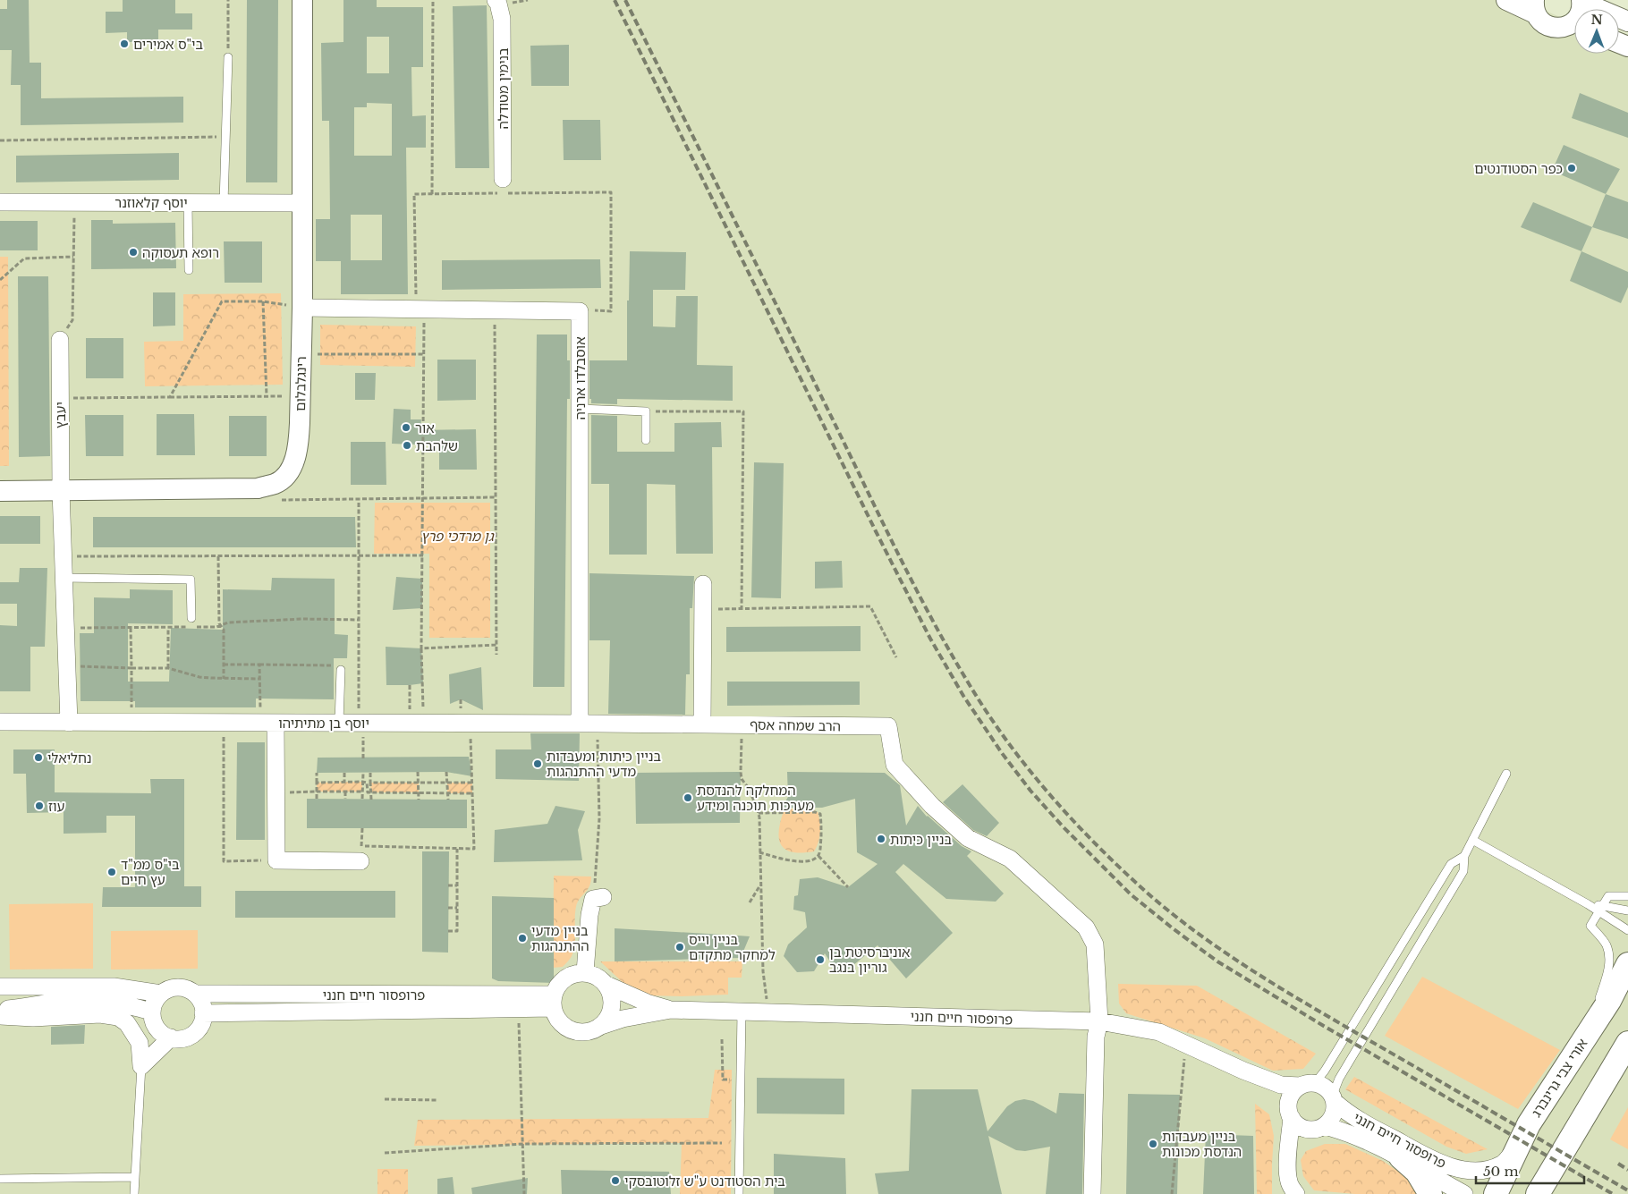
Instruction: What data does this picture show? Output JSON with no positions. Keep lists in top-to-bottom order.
{
  "streets": {
    "main road": ["אורי צבי גרינברג"],
    "street": [
      "בנימין מטודלה",
      "יוסף קלאוזנר",
      "אוסבלדו ארניה",
      "רינגלבלום",
      "יעבץ",
      "יוסף בן מתיתיהו",
      "הרב שמחה אסף",
      "פרופסור חיים חנני"
    ]
  },
  "crossings": [
    ["יוסף קלאוזנר", "רינגלבלום"],
    ["אוסבלדו ארניה", "רינגלבלום"],
    ["אוסבלדו ארניה", "יוסף בן מתיתיהו"],
    ["אוסבלדו ארניה", "הרב שמחה אסף"],
    ["רינגלבלום", "יעבץ"],
    ["יוסף בן מתיתיהו", "הרב שמחה אסף"],
    ["הרב שמחה אסף", "פרופסור חיים חנני"],
    ["פרופסור חיים חנני", "אורי צבי גרינברג"]
  ],
  "parks": ["גן מרדכי פרץ"],
  "places": [
    "בי\"ס אמירים",
    "כפר הסטודנטים",
    "רופא תעסוקה",
    "אור",
    "שלהבת",
    "נחליאלי",
    "בניין כיתות ומעבדות מדעי ההתנהגות",
    "המחלקה להנדסת מערכות תוכנה ומידע",
    "עוז",
    "בניין כיתות",
    "בי\"ס ממ\"ד עץ חיים",
    "בניין מדעי ההתנהגות",
    "בניין וייס למחקר מתקדם",
    "אוניברסיטת בן גוריון בנגב",
    "בניין מעבדות הנדסת מכונות",
    "בית הסטודנט ע\"ש זלוטובסקי"
  ],
  "scale_bar": "50 m",
  "north": "top"
}
